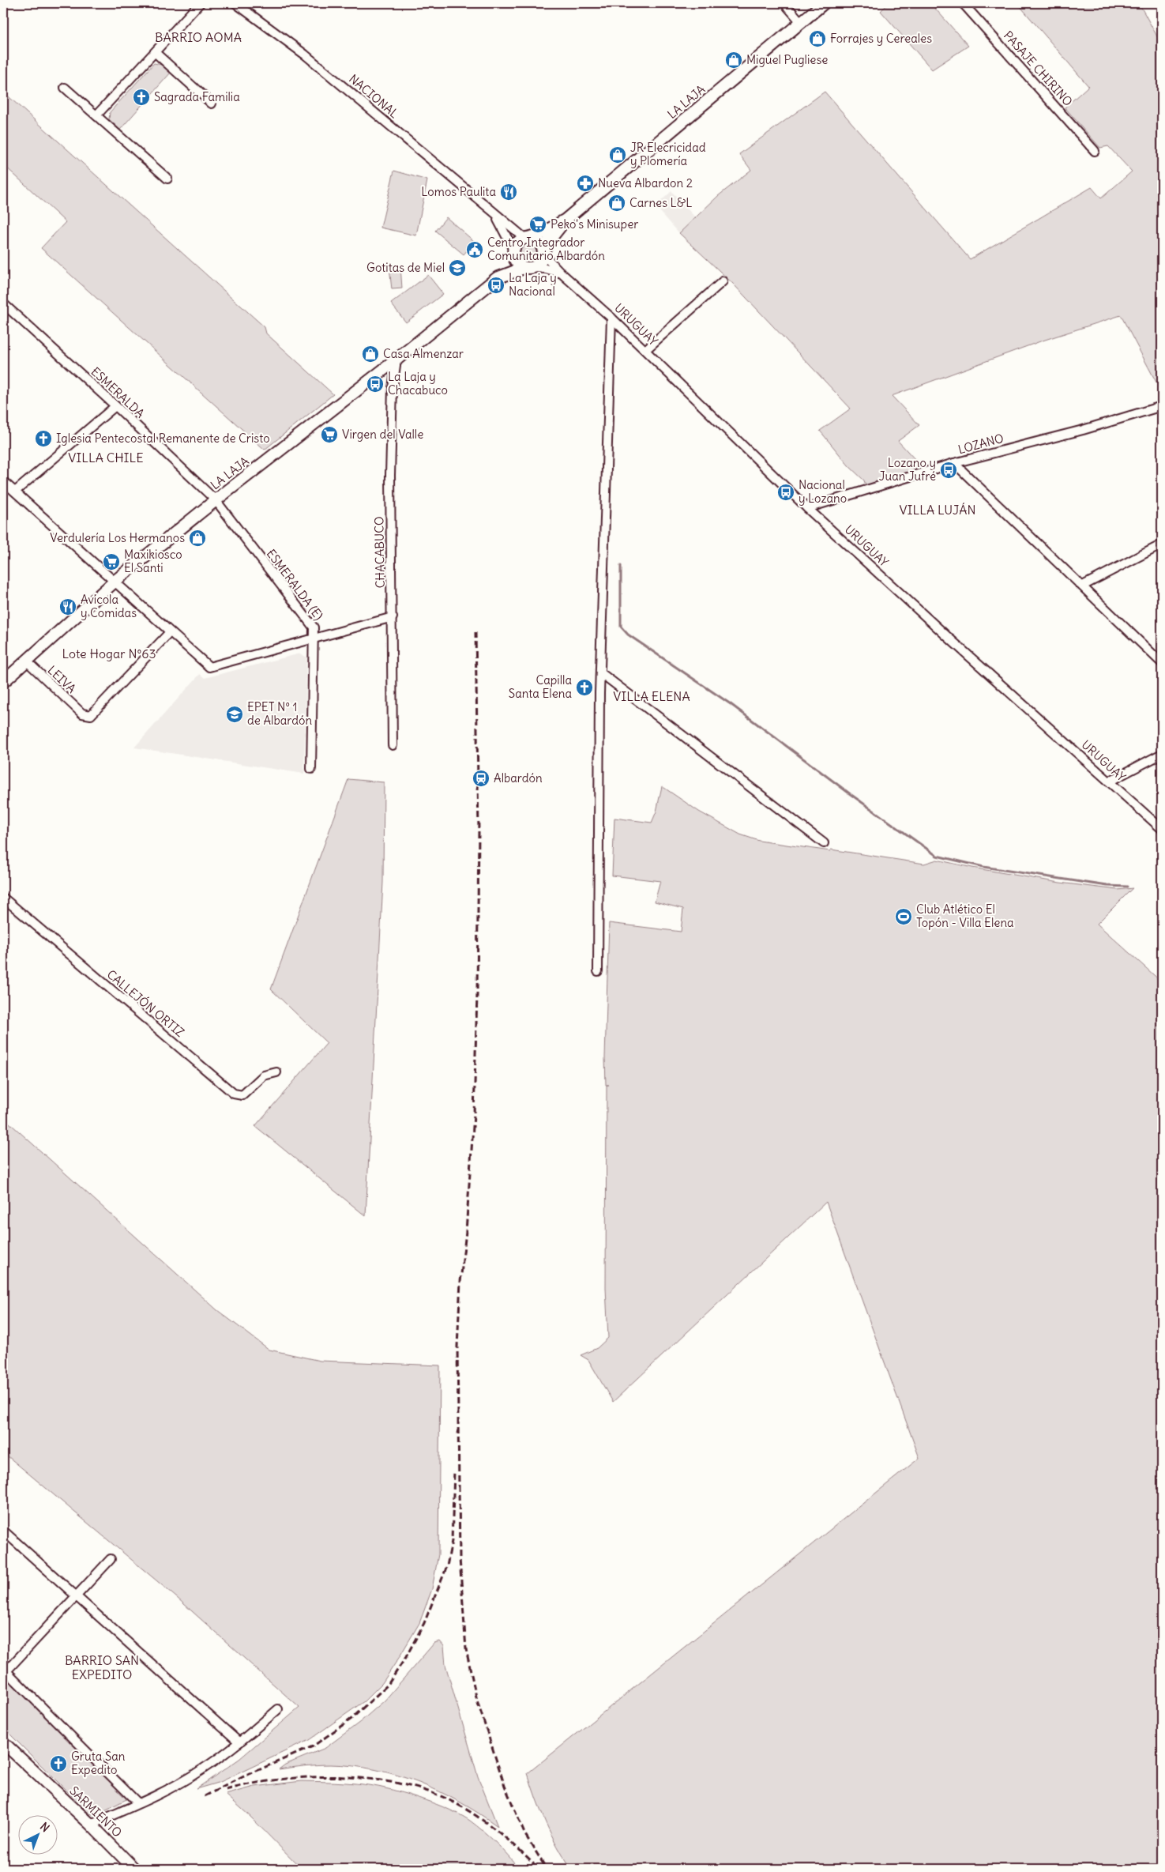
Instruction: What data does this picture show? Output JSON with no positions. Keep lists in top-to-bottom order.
{
  "streets": {
    "main road": ["LA LAJA", "SARMIENTO"],
    "street": [
      "PASAJE CHIRINO",
      "NACIONAL",
      "URUGUAY",
      "ESMERALDA",
      "LOZANO",
      "CHACABUCO",
      "ESMERALDA (E)",
      "LEIVA",
      "CALLEJÓN ORTIZ"
    ]
  },
  "crossings": [
    ["NACIONAL", "LA LAJA"],
    ["NACIONAL", "URUGUAY"],
    ["LA LAJA", "URUGUAY"],
    ["LA LAJA", "ESMERALDA"],
    ["LA LAJA", "CHACABUCO"],
    ["LA LAJA", "ESMERALDA (E)"],
    ["LA LAJA", "LEIVA"],
    ["URUGUAY", "LOZANO"],
    ["ESMERALDA", "ESMERALDA (E)"]
  ],
  "districts": [
    "BARRIO AOMA",
    "VILLA CHILE",
    "VILLA LUJÁN",
    "Lote Hogar Nº63",
    "VILLA ELENA",
    "BARRIO SAN EXPEDITO"
  ],
  "places": {
    "shop": [
      "Forrajes y Cereales",
      "Miguel Pugliese",
      "JR Elecricidad y Plomería",
      "Carnes L&L",
      "Casa Almenzar",
      "Verdulería Los Hermanos"
    ],
    "church": [
      "Sagrada Familia",
      "Iglesia Pentecostal Remanente de Cristo",
      "Capilla Santa Elena",
      "Gruta San Expedito"
    ],
    "pharmacy": ["Nueva Albardon 2"],
    "restaurant": ["Lomos Paulita", "Avícola y Comidas"],
    "supermarket": ["Peko's Minisuper", "Virgen del Valle", "Maxikiosco El Santi"],
    "public building": ["Centro Integrador Comunitario Albardón"],
    "school or university": ["Gotitas de Miel", "EPET Nº 1 de Albardón"],
    "bus stop": [
      "La Laja y Nacional",
      "La Laja y Chacabuco",
      "Lozano y Juan Jufré",
      "Nacional y Lozano"
    ],
    "station": ["Albardón"],
    "sports": ["Club Atlético El Topón - Villa Elena"]
  },
  "north": "top right"
}
